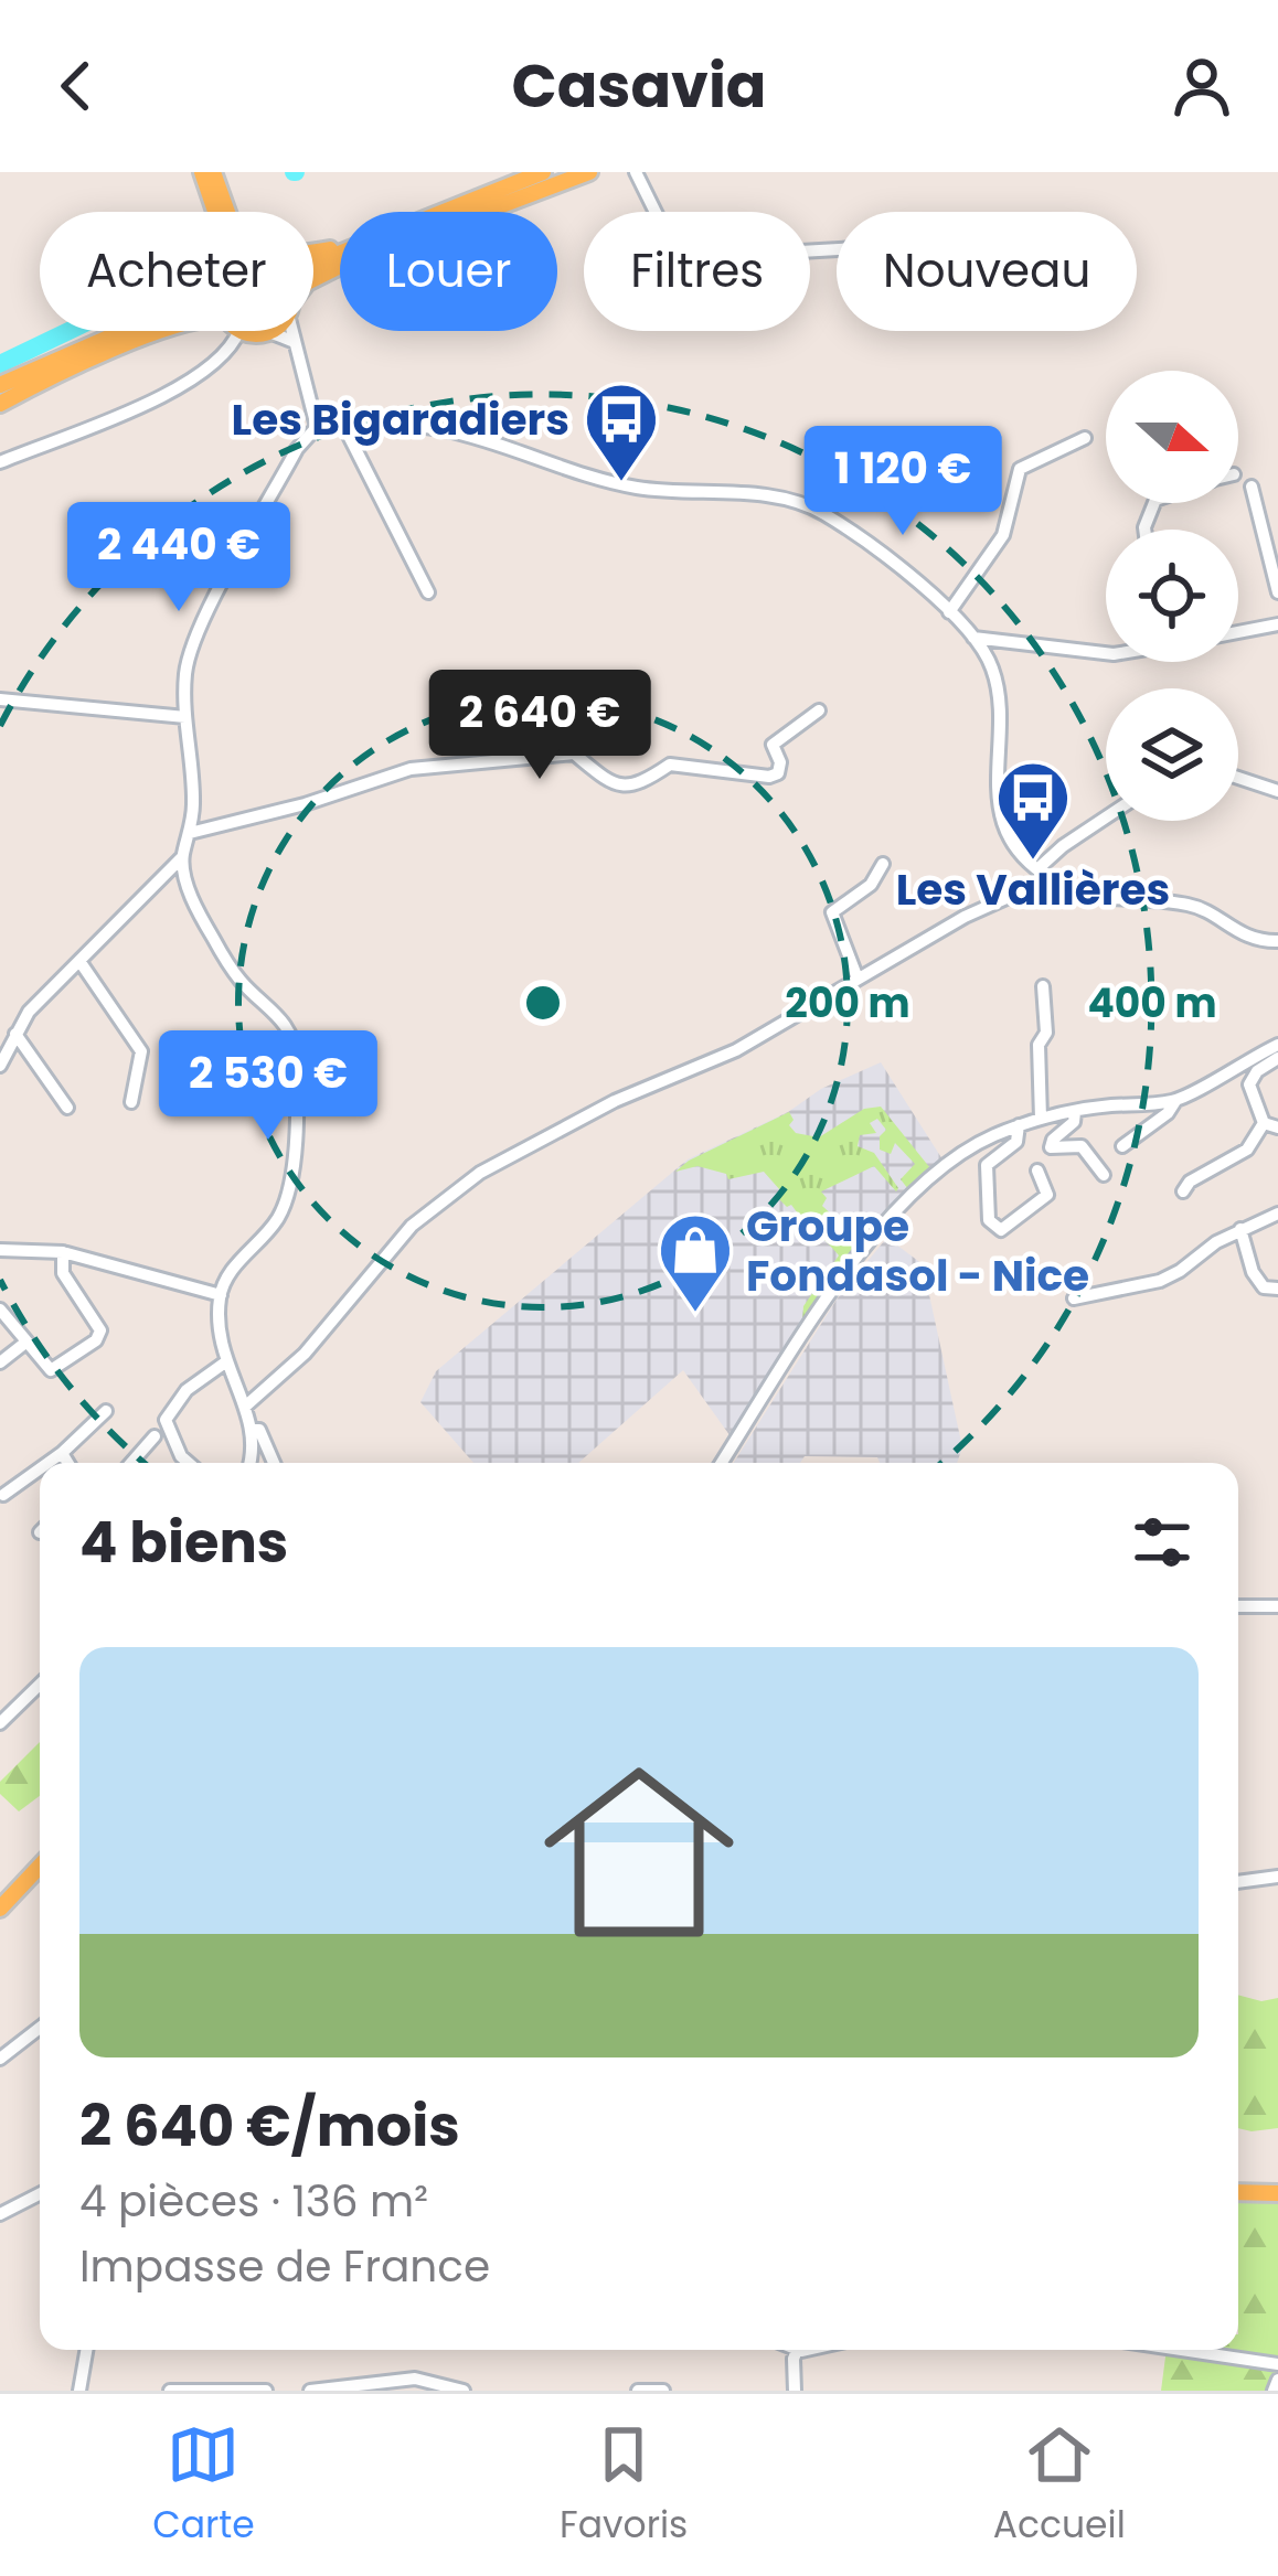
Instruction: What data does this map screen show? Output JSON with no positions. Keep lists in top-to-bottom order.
{
  "places": {
    "bus stop": ["Les Bigaradiers", "Les Vallières"],
    "shop": ["Groupe Fondasol - Nice"]
  },
  "north": "right",
  "page": {
    "header": "Casavia",
    "chip": [
      "Acheter",
      "Louer",
      "Filtres",
      "Nouveau"
    ],
    "price": [
      "1 120 €",
      "2 440 €",
      "2 640 €",
      "2 530 €"
    ],
    "heading": "4 biens",
    "list": [
      {
        "name": "2 640 €/mois",
        "note": "4 pièces · 136 m² · Impasse de France"
      }
    ],
    "tabs": ["Carte", "Favoris", "Accueil"]
  },
  "rings": ["200 m", "400 m"]
}
